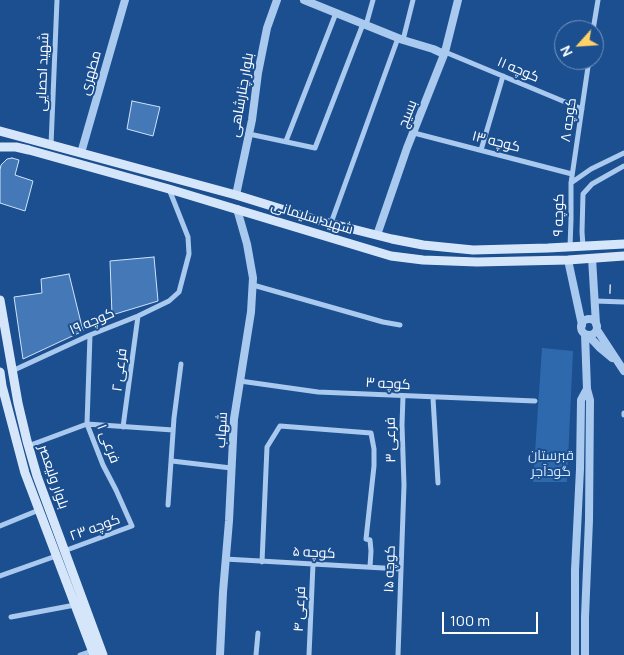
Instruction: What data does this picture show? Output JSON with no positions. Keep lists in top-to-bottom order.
{
  "streets": {
    "main road": ["شهید سلیمانی", "بلوار ولیعصر"],
    "street": [
      "کوچه ۱۱",
      "شهید احصایی",
      "مطهری",
      "بلوار چنارشاهی",
      "بسیج",
      "کوچه ۸",
      "کوچه ۱۳",
      "کوچه ۹",
      "۱",
      "کوچه ۱۹",
      "فرعی ۲",
      "کوچه ۳",
      "شهاب",
      "فرعی ۳",
      "فرعی ۱",
      "کوچه ۲۳",
      "کوچه ۵",
      "کوچه ۱۵",
      "فرعی ۴"
    ]
  },
  "crossings": [
    ["کوچه ۱۱", "بسیج"],
    ["کوچه ۱۱", "کوچه ۸"],
    ["شهید احصایی", "شهید سلیمانی"],
    ["مطهری", "شهید سلیمانی"],
    ["بلوار چنارشاهی", "شهید سلیمانی"],
    ["بسیج", "کوچه ۱۳"],
    ["بسیج", "شهید سلیمانی"],
    ["کوچه ۸", "کوچه ۱۳"],
    ["کوچه ۸", "کوچه ۹"],
    ["کوچه ۹", "شهید سلیمانی"],
    ["شهید سلیمانی", "کوچه ۱۹"],
    ["شهید سلیمانی", "شهاب"],
    ["کوچه ۱۹", "فرعی ۲"],
    ["کوچه ۱۹", "فرعی ۱"],
    ["کوچه ۱۹", "بلوار ولیعصر"],
    ["کوچه ۳", "شهاب"],
    ["کوچه ۳", "فرعی ۳"],
    ["شهاب", "کوچه ۵"],
    ["فرعی ۳", "کوچه ۱۵"],
    ["فرعی ۱", "کوچه ۲۳"],
    ["بلوار ولیعصر", "کوچه ۲۳"],
    ["کوچه ۵", "کوچه ۱۵"],
    ["کوچه ۵", "فرعی ۴"]
  ],
  "parks": ["قبرستان گودآجر"],
  "scale_bar": "100 m",
  "north": "bottom left"
}
